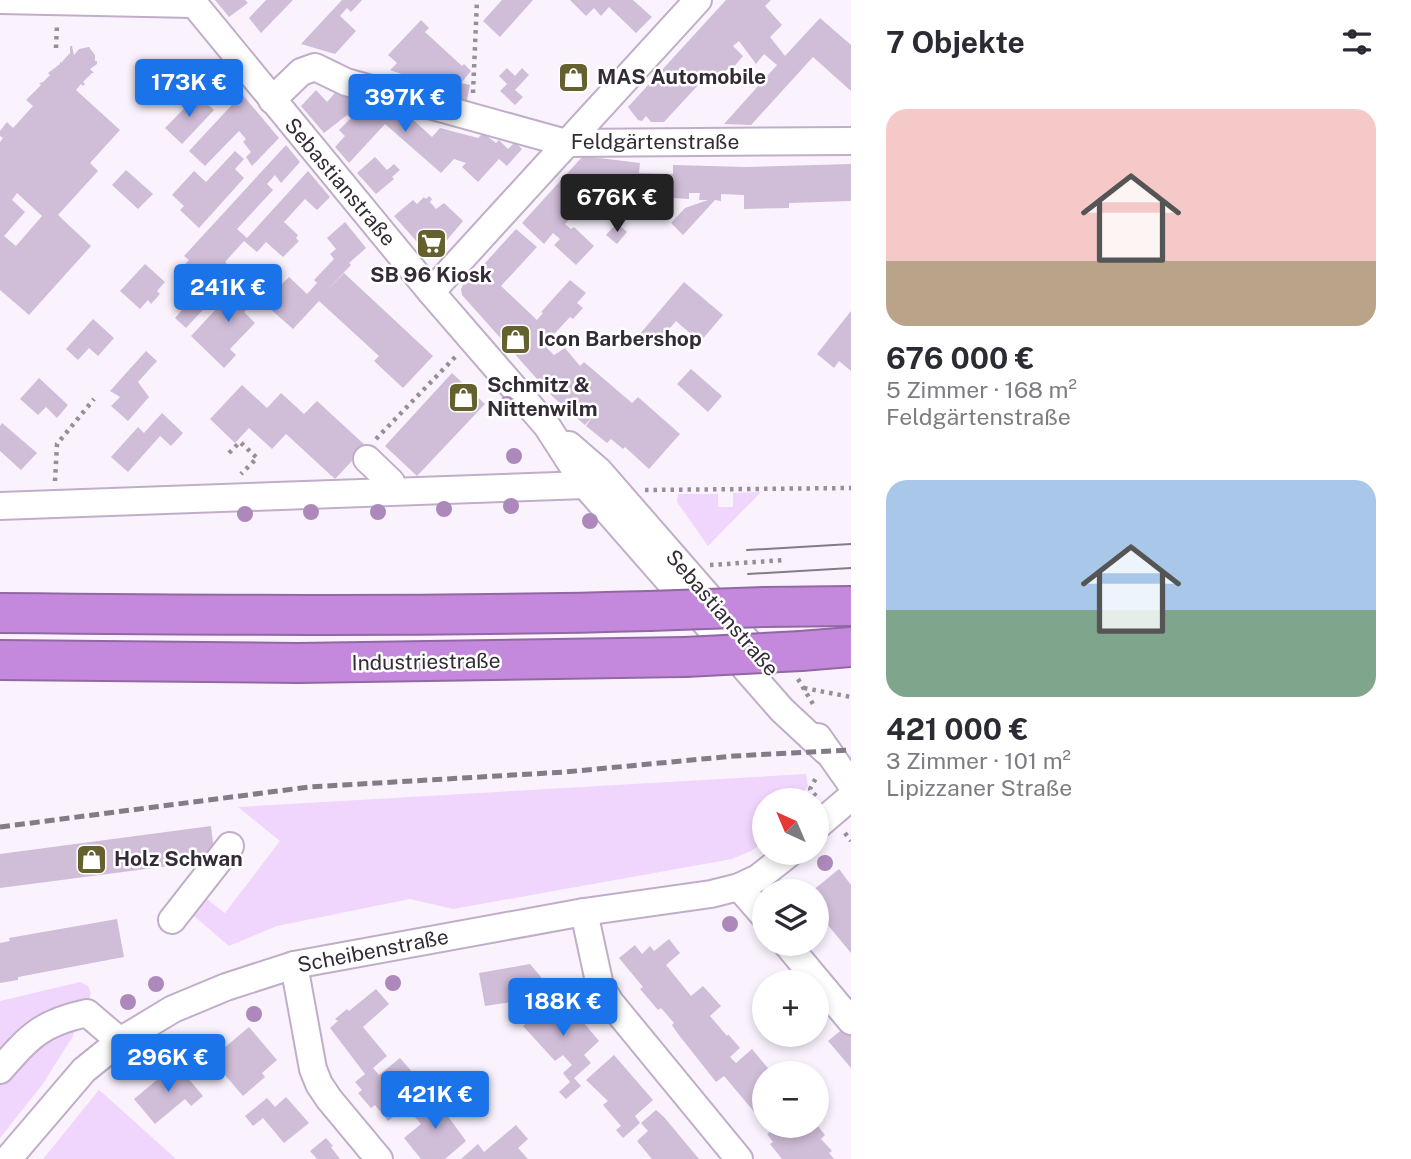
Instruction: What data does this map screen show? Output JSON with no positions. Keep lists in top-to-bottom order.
{
  "streets": {
    "highway": ["Industriestraße"],
    "street": ["Feldgärtenstraße", "Sebastianstraße", "Scheibenstraße"]
  },
  "crossings": [
    ["Feldgärtenstraße", "Sebastianstraße"]
  ],
  "places": {
    "shop": [
      "MAS Automobile",
      "Icon Barbershop",
      "Schmitz & Nittenwilm",
      "Holz Schwan"
    ],
    "supermarket": ["SB 96 Kiosk"]
  },
  "north": "top left",
  "page": {
    "heading": "7 Objekte",
    "price": [
      "173K €",
      "397K €",
      "676K €",
      "241K €",
      "188K €",
      "296K €",
      "421K €"
    ],
    "list": [
      {
        "name": "676 000 €",
        "note": "5 Zimmer · 168 m² · Feldgärtenstraße"
      },
      {
        "name": "421 000 €",
        "note": "3 Zimmer · 101 m² · Lipizzaner Straße"
      }
    ],
    "map_buttons": ["+", "−"]
  }
}
